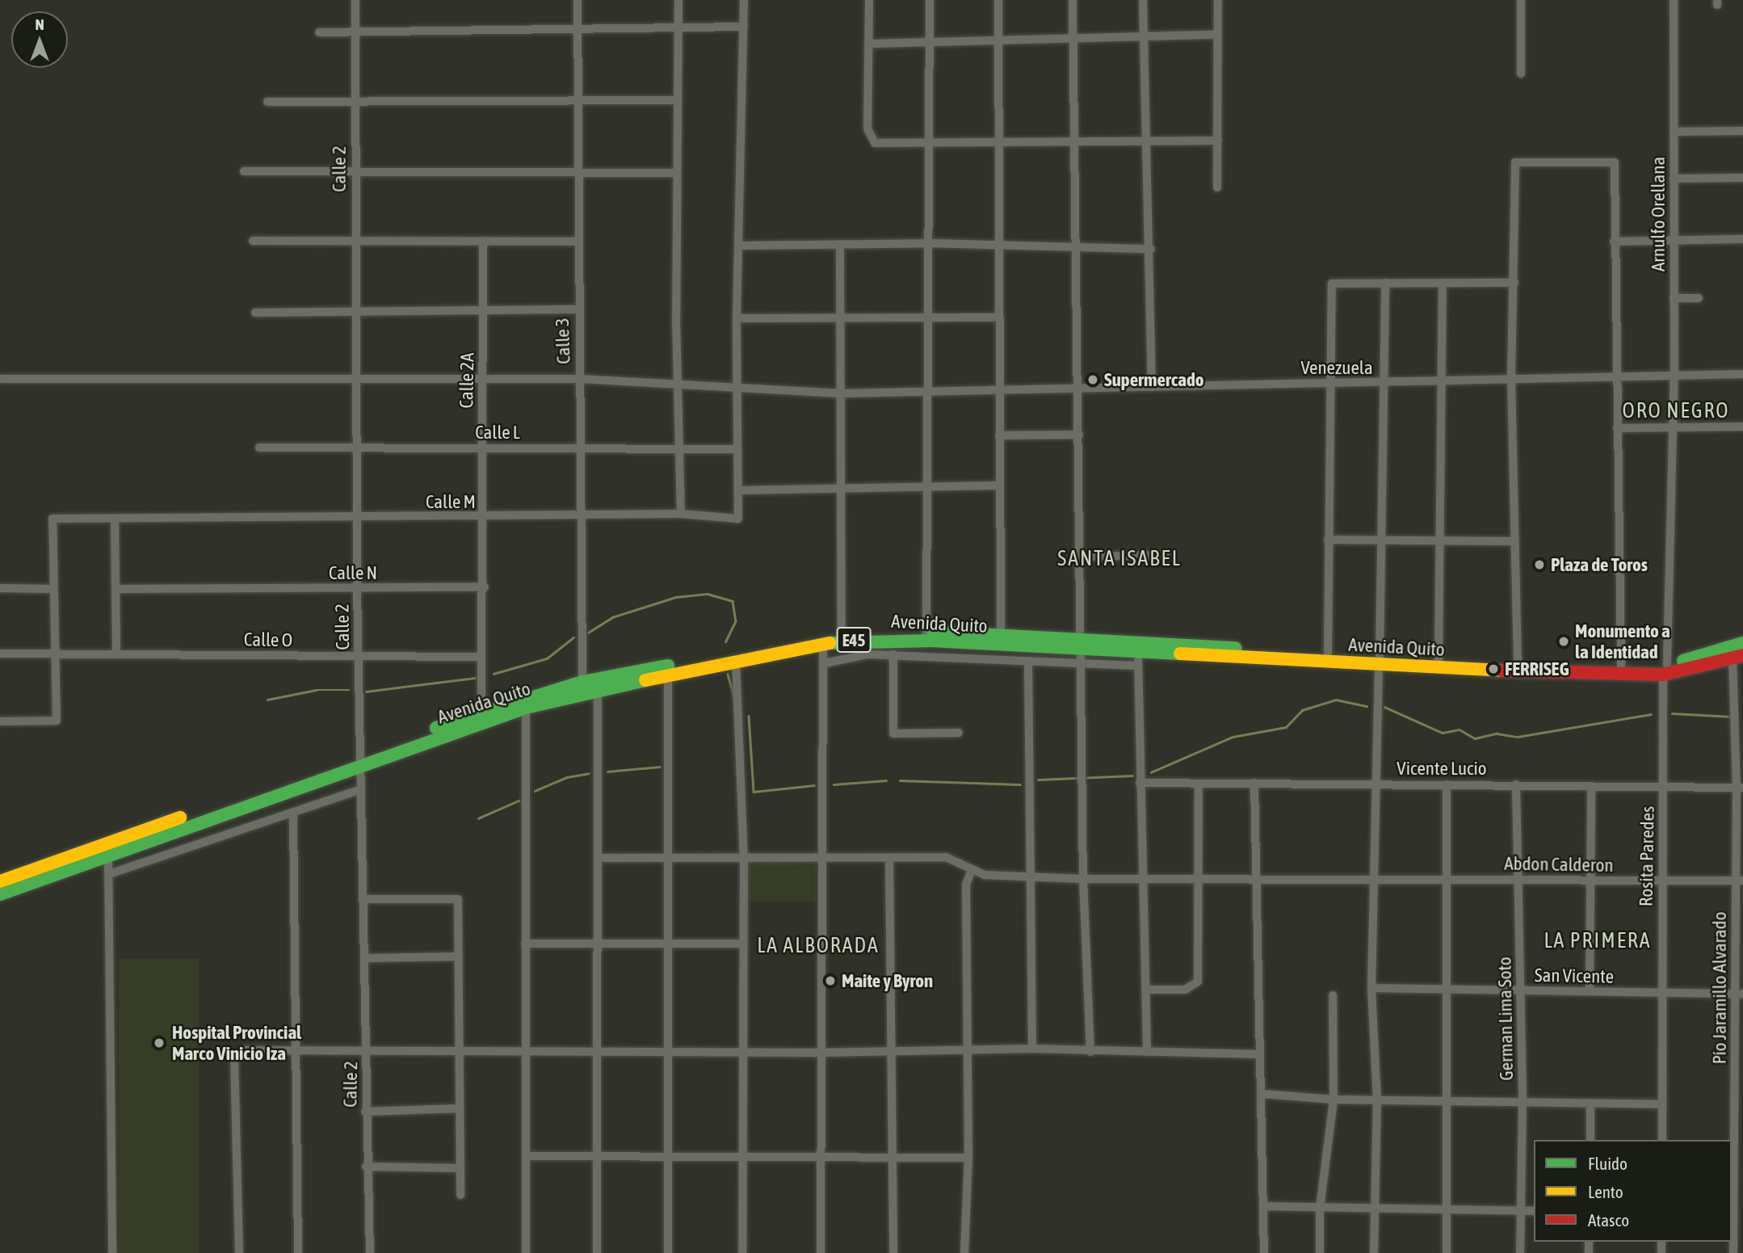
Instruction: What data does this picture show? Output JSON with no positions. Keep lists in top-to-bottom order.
{
  "streets": {
    "highway": ["Avenida Quito", "E45"],
    "street": [
      "Calle 2",
      "Arnulfo Orellana",
      "Calle 3",
      "Venezuela",
      "Calle 2A",
      "Calle L",
      "Calle M",
      "Calle N",
      "Calle O",
      "Vicente Lucio",
      "Rosita Paredes",
      "Abdon Calderon",
      "San Vicente",
      "Pío Jaramillo Alvarado",
      "German Lima Soto"
    ]
  },
  "crossings": [
    ["Calle 2", "Calle L"],
    ["Calle 2", "Calle M"],
    ["Calle 2", "Calle N"],
    ["Calle 2", "Avenida Quito"],
    ["Calle 2", "Calle O"],
    ["Arnulfo Orellana", "Venezuela"],
    ["Arnulfo Orellana", "Rosita Paredes"],
    ["Calle 3", "Calle L"],
    ["Calle 3", "Calle M"],
    ["Calle 3", "Avenida Quito"],
    ["Calle 2A", "Calle L"],
    ["Calle 2A", "Calle M"],
    ["Calle 2A", "Calle N"],
    ["Calle 2A", "Avenida Quito"],
    ["Calle 2A", "Calle O"],
    ["Avenida Quito", "Rosita Paredes"],
    ["Avenida Quito", "Pío Jaramillo Alvarado"],
    ["Vicente Lucio", "Rosita Paredes"],
    ["Vicente Lucio", "Pío Jaramillo Alvarado"],
    ["Vicente Lucio", "German Lima Soto"],
    ["Rosita Paredes", "Abdon Calderon"],
    ["Rosita Paredes", "San Vicente"],
    ["Abdon Calderon", "Pío Jaramillo Alvarado"],
    ["Abdon Calderon", "German Lima Soto"],
    ["San Vicente", "Pío Jaramillo Alvarado"],
    ["San Vicente", "German Lima Soto"]
  ],
  "districts": [
    "ORO NEGRO",
    "SANTA ISABEL",
    "LA PRIMERA",
    "LA ALBORADA"
  ],
  "places": [
    "Supermercado",
    "Plaza de Toros",
    "Monumento a la Identidad",
    "FERRISEG",
    "Maite y Byron",
    "Hospital Provincial Marco Vinicio Iza"
  ],
  "legend": ["Fluido", "Lento", "Atasco"],
  "north": "top"
}
